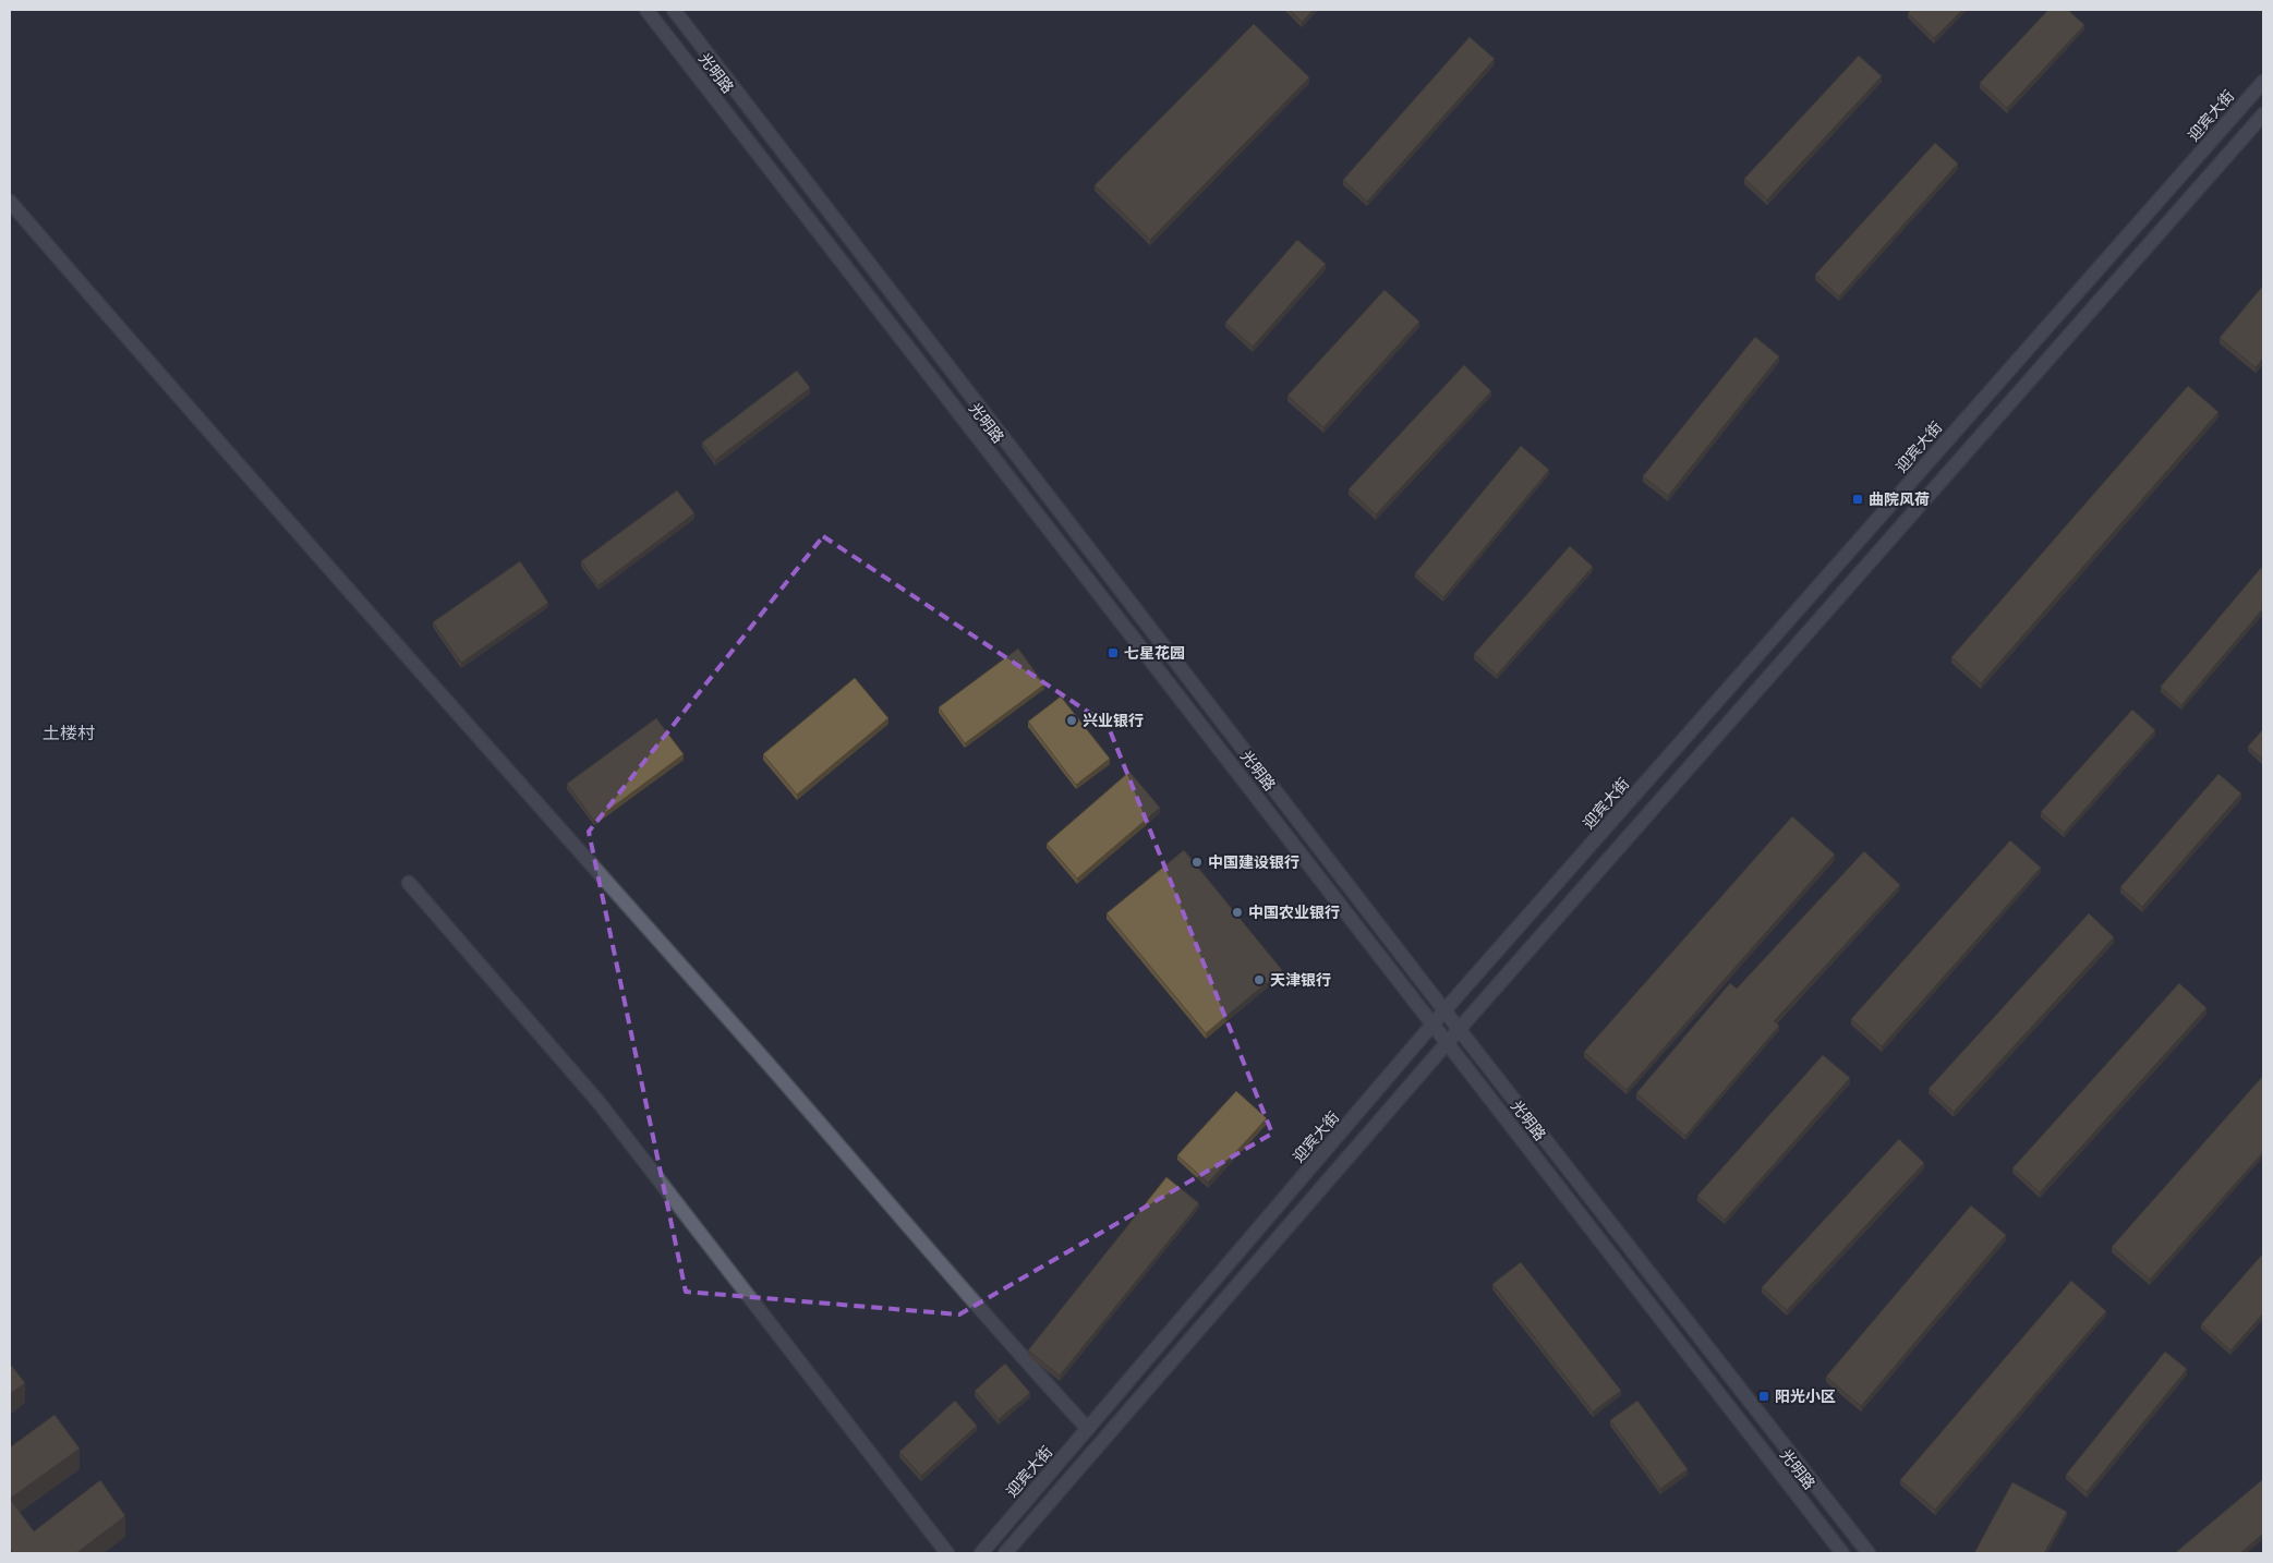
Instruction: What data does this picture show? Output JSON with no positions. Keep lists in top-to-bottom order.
{
  "streets": {
    "street": ["光明路", "迎宾大街"]
  },
  "crossings": [
    ["光明路", "迎宾大街"]
  ],
  "districts": ["土楼村"],
  "places": {
    "transit": ["曲院风荷", "七星花园", "阳光小区"],
    "other": [
      "兴业银行",
      "中国建设银行",
      "中国农业银行",
      "天津银行"
    ]
  }
}
